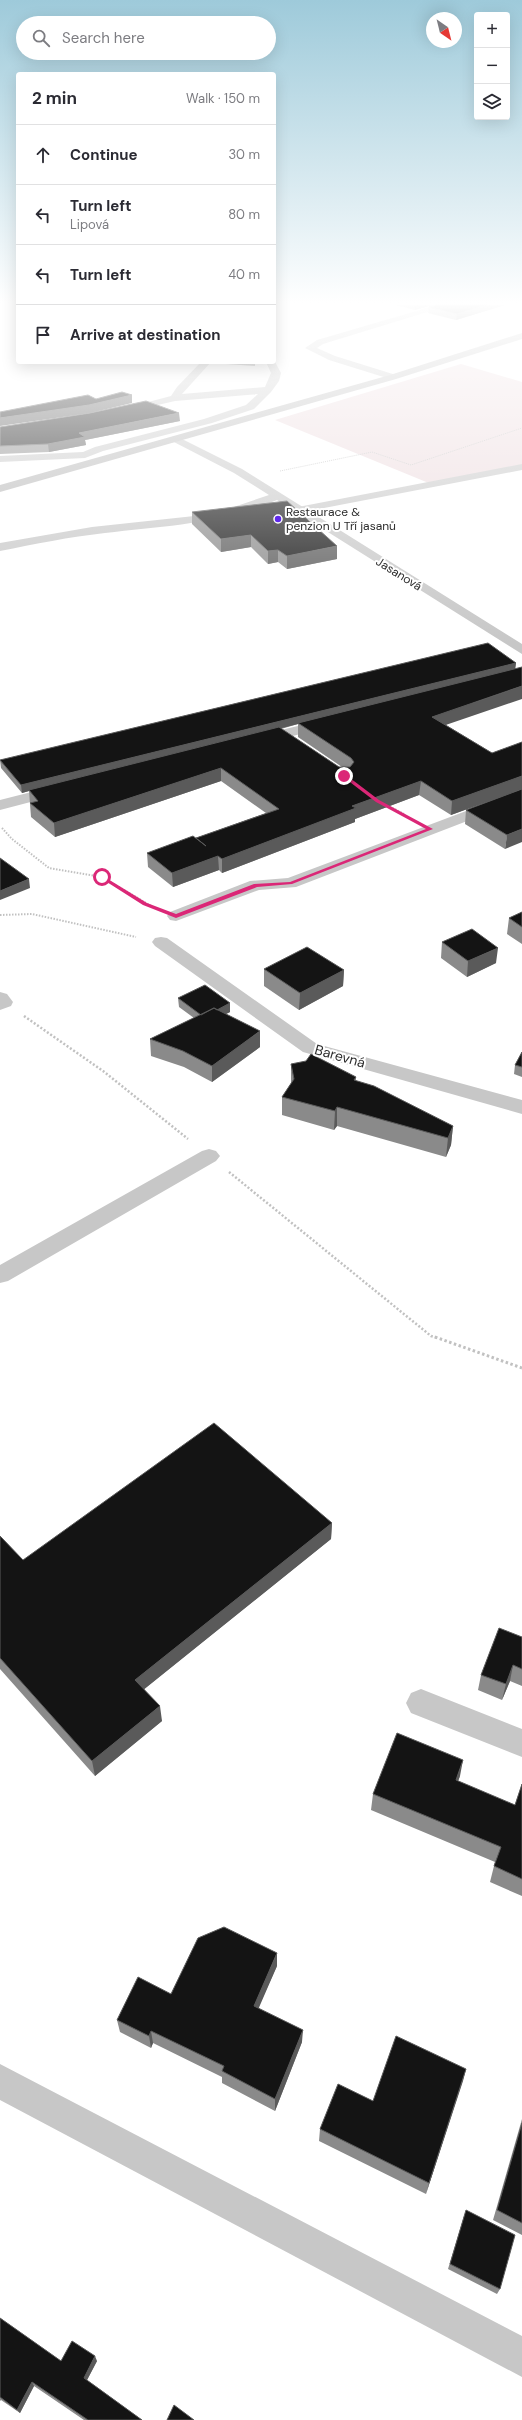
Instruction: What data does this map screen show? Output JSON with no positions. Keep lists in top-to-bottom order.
{
  "streets": {
    "street": ["Jasanová", "Barevná"]
  },
  "places": ["Restaurace & penzion U Tří jasanů"],
  "north": "bottom right",
  "page": {
    "map_buttons": ["+", "−"],
    "search": "Search here",
    "heading": ["2 min", "Walk · 150 m"],
    "list": [
      ["Continue", "30 m"],
      ["Turn left", "Lipová", "80 m"],
      ["Turn left", "40 m"],
      "Arrive at destination"
    ]
  }
}
